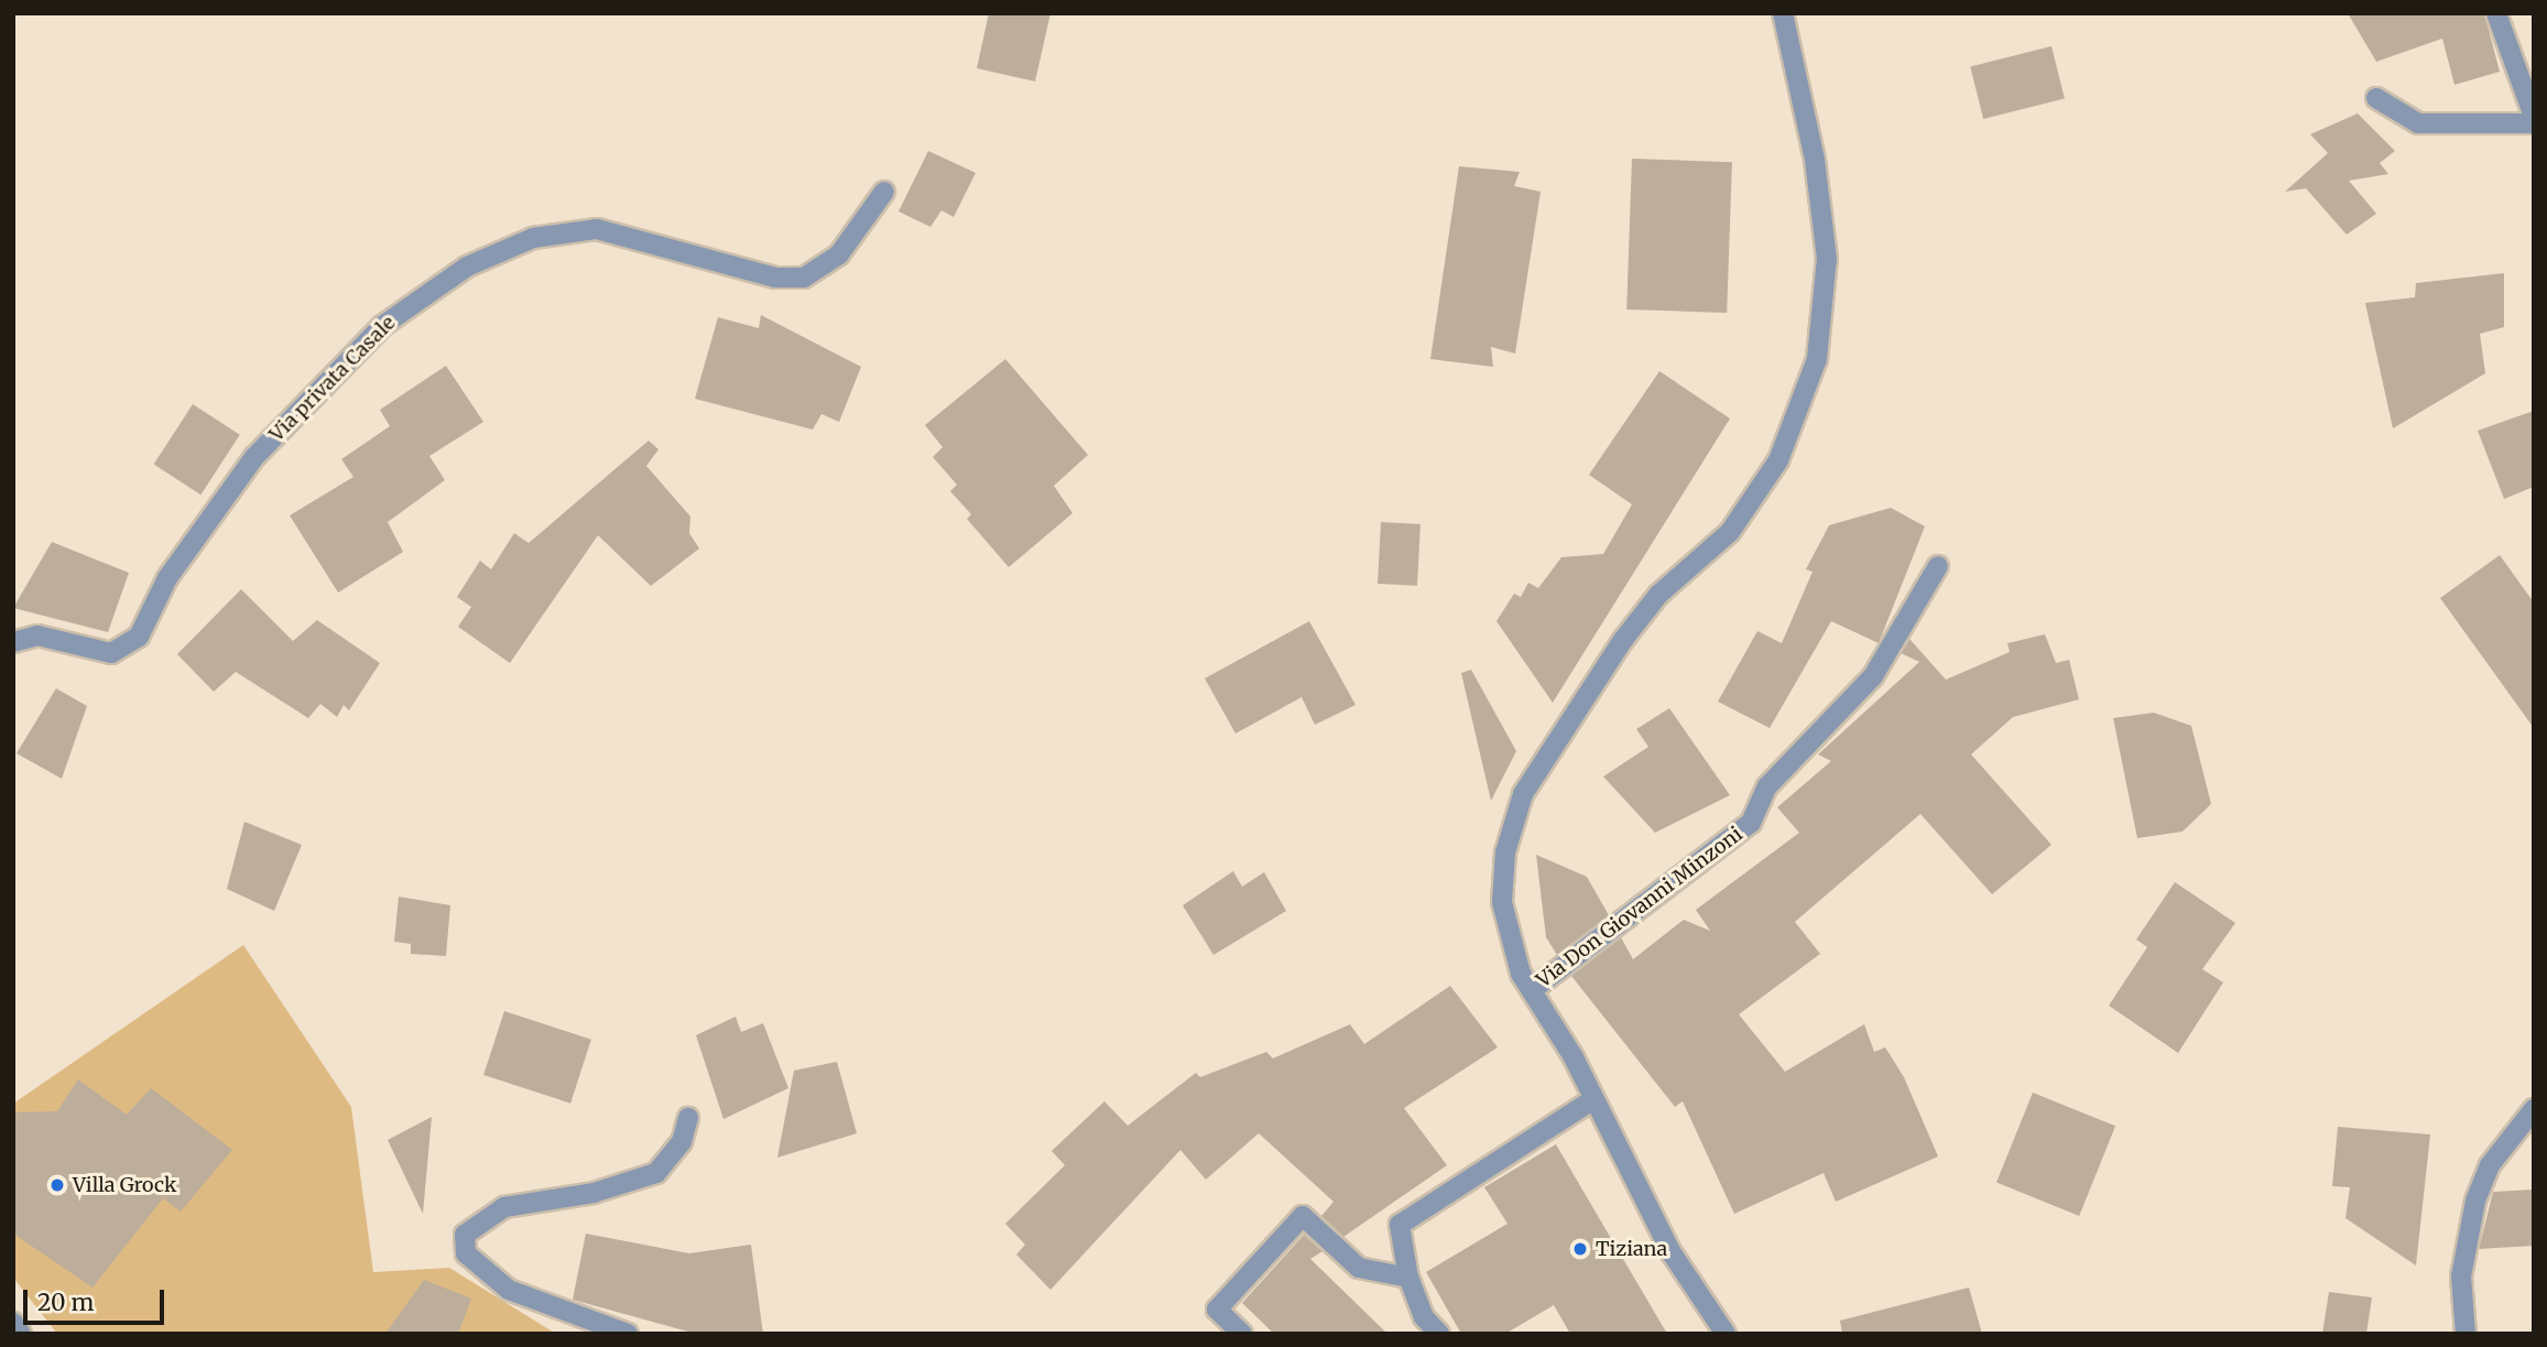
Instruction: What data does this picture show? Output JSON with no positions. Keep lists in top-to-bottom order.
{
  "streets": {
    "street": ["Via privata Casale", "Via Don Giovanni Minzoni"]
  },
  "places": ["Villa Grock", "Tiziana"],
  "scale_bar": "20 m"
}
